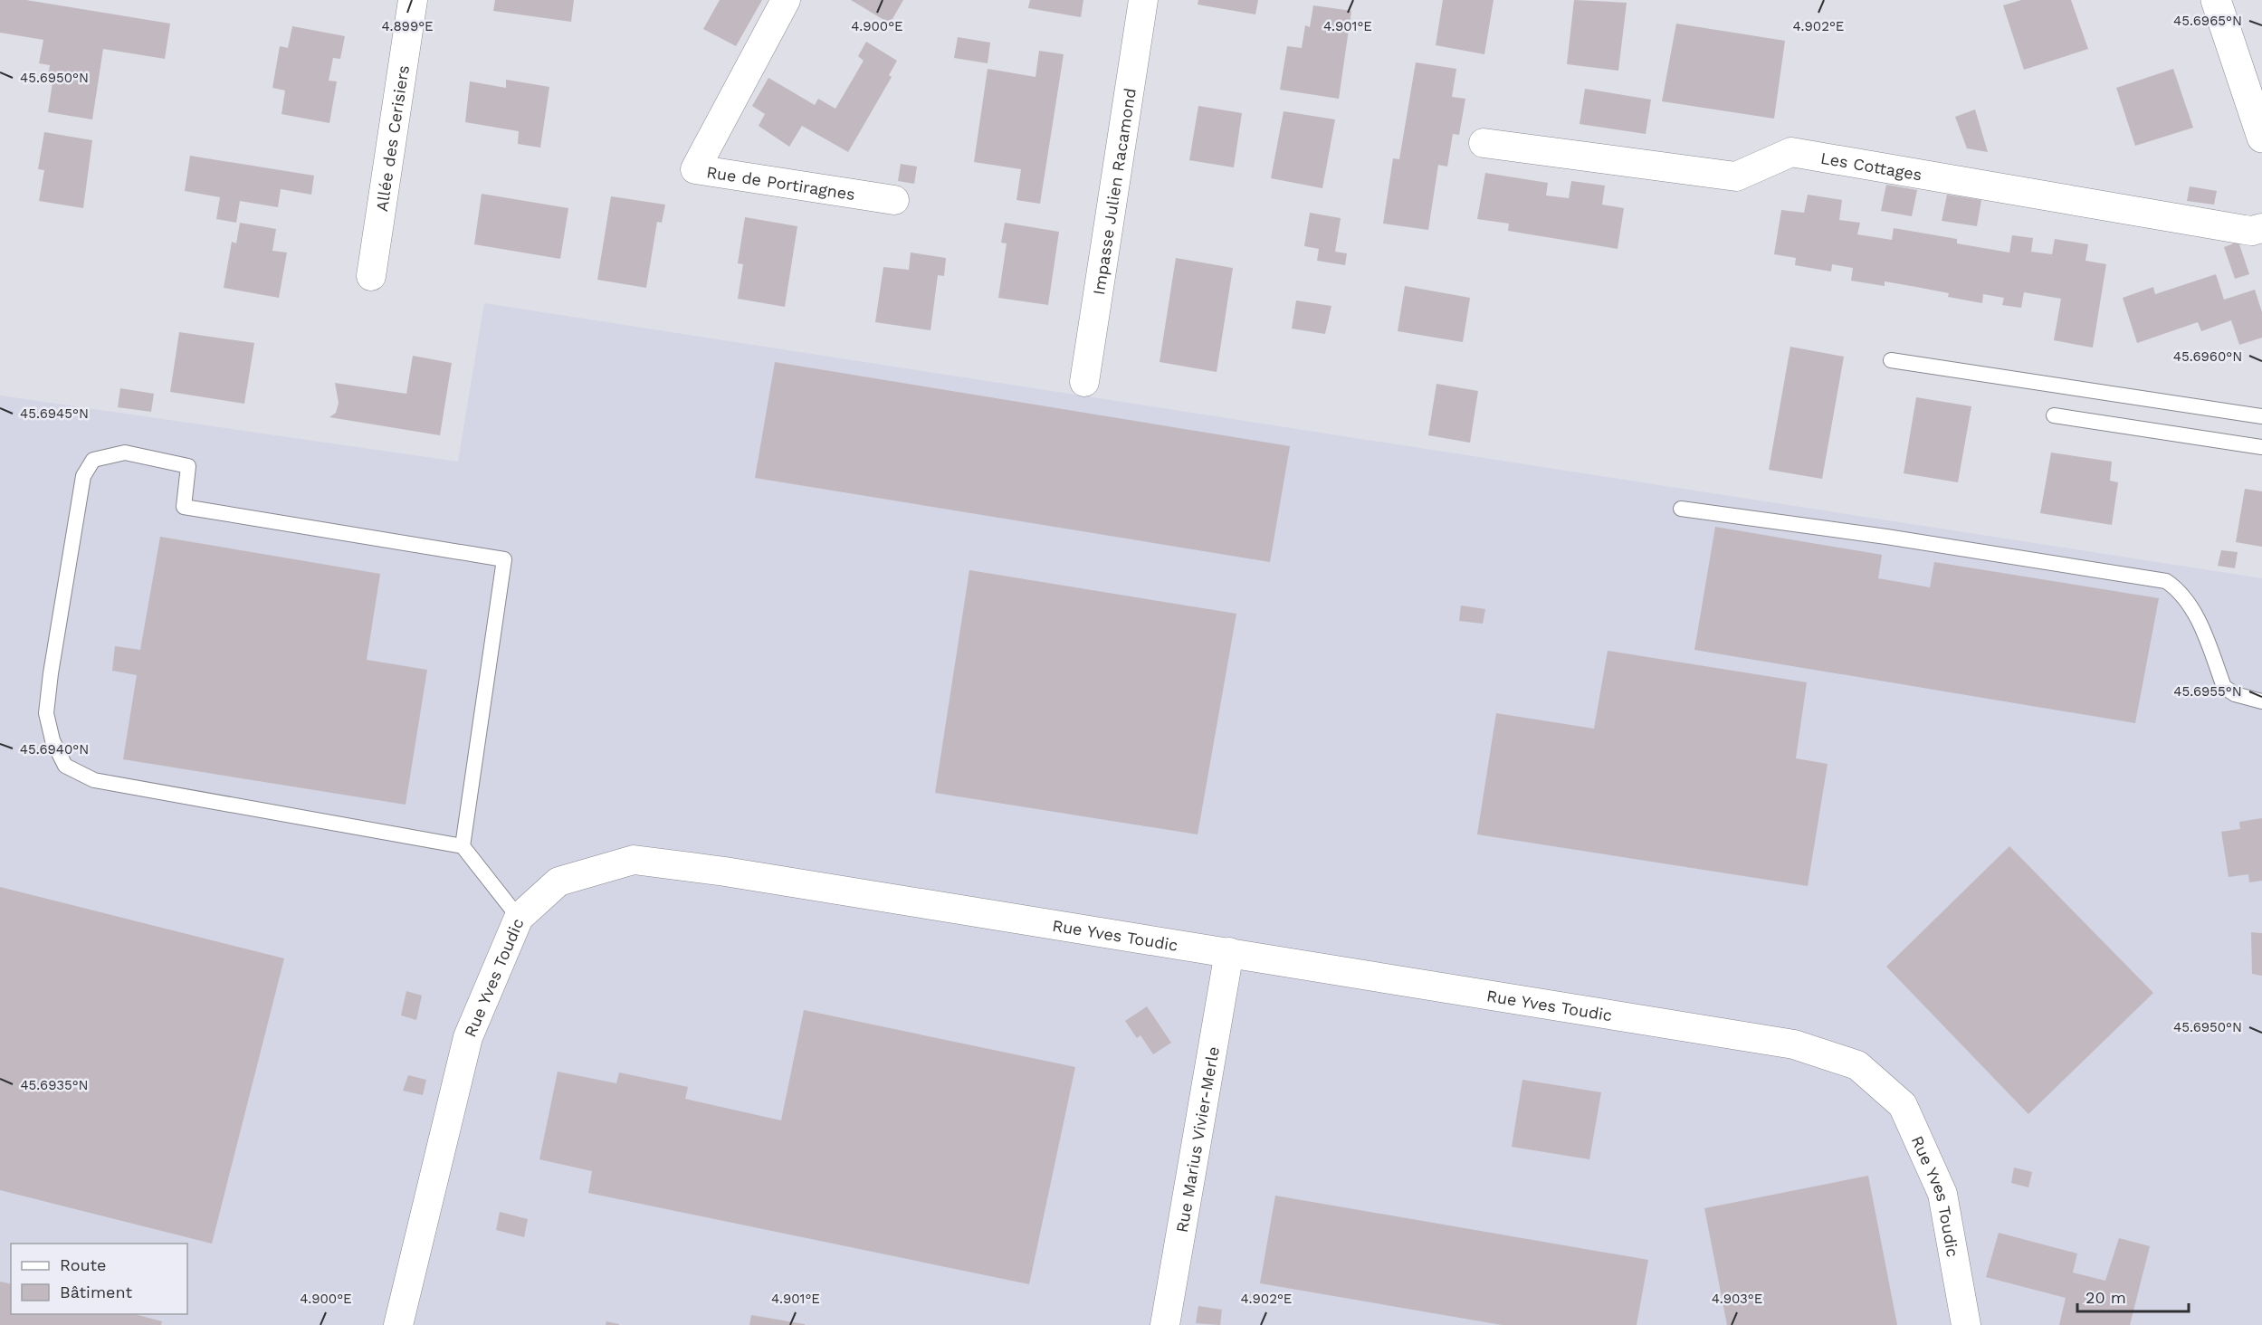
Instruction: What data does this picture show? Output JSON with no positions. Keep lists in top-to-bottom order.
{
  "streets": {
    "street": [
      "Allée des Cerisiers",
      "Les Cottages",
      "Rue de Portiragnes",
      "Impasse Julien Racamond",
      "Rue Yves Toudic",
      "Rue Marius Vivier-Merle"
    ]
  },
  "crossings": [
    ["Rue Yves Toudic", "Rue Marius Vivier-Merle"]
  ],
  "legend": ["Route", "Bâtiment"],
  "scale_bar": "20 m",
  "coordinates": [
    "45.6965°N",
    "4.899°E",
    "4.900°E",
    "4.901°E",
    "4.902°E",
    "45.6950°N",
    "45.6960°N",
    "45.6945°N",
    "45.6955°N",
    "45.6940°N",
    "45.6935°N",
    "4.903°E"
  ]
}
